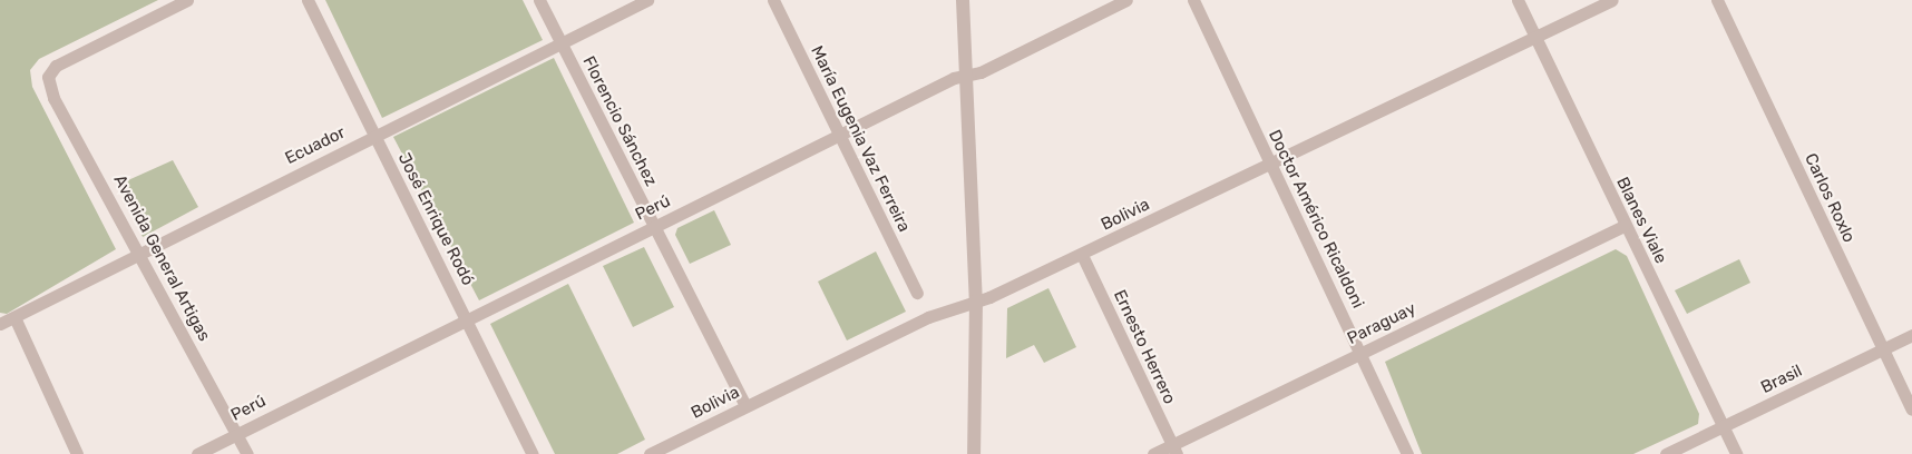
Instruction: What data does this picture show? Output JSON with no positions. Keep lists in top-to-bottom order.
{
  "streets": {
    "street": [
      "Florencio Sánchez",
      "María Eugenia Vaz Ferreira",
      "Ecuador",
      "Carlos Roxlo",
      "Perú",
      "Bolivia",
      "José Enrique Rodó",
      "Doctor Américo Ricaldoni",
      "Blanes Viale",
      "Avenida General Artigas",
      "Paraguay",
      "Ernesto Herrero",
      "Brasil"
    ]
  },
  "crossings": [
    ["Florencio Sánchez", "Ecuador"],
    ["Florencio Sánchez", "Perú"],
    ["Florencio Sánchez", "Bolivia"],
    ["María Eugenia Vaz Ferreira", "Perú"],
    ["Ecuador", "José Enrique Rodó"],
    ["Ecuador", "Avenida General Artigas"],
    ["Carlos Roxlo", "Brasil"],
    ["Perú", "José Enrique Rodó"],
    ["Perú", "Avenida General Artigas"],
    ["Bolivia", "Doctor Américo Ricaldoni"],
    ["Bolivia", "Blanes Viale"],
    ["Bolivia", "Ernesto Herrero"],
    ["Doctor Américo Ricaldoni", "Paraguay"],
    ["Blanes Viale", "Paraguay"],
    ["Blanes Viale", "Brasil"],
    ["Paraguay", "Ernesto Herrero"]
  ]
}
